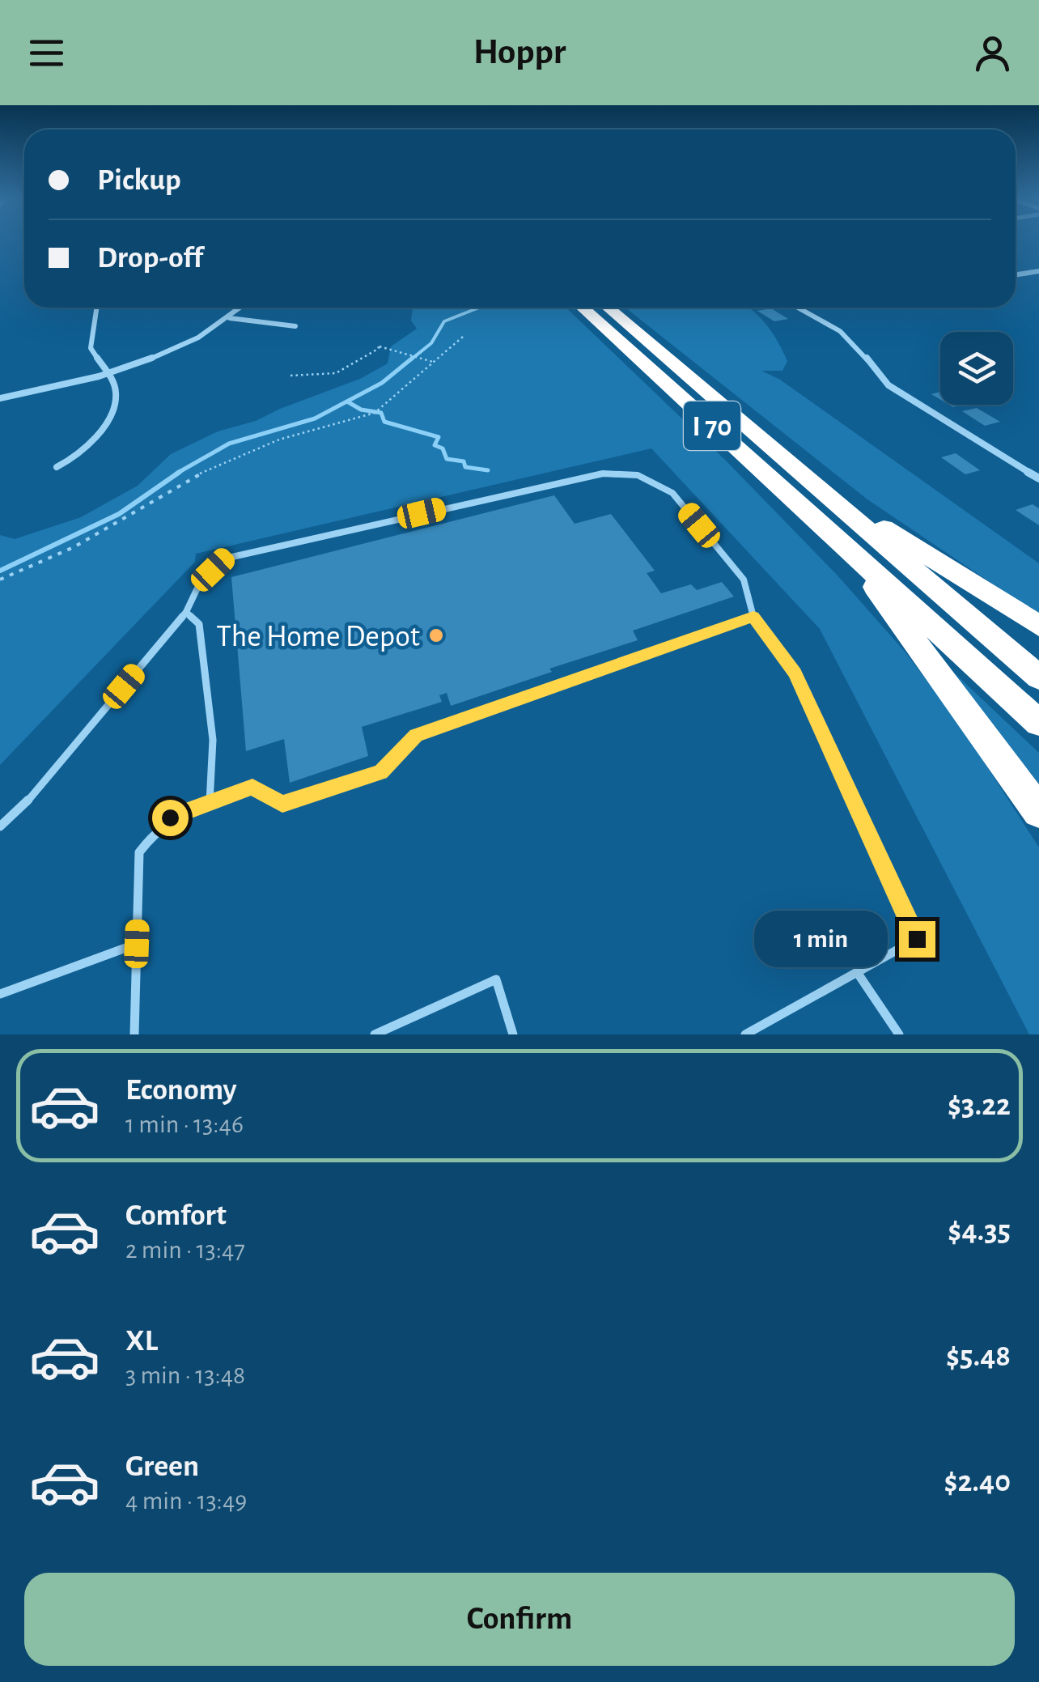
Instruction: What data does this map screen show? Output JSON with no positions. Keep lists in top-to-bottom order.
{
  "streets": {
    "highway": ["I 70"]
  },
  "places": ["The Home Depot"],
  "page": {
    "header": "Hoppr",
    "banner": ["Pickup", "Drop-off"],
    "bubble": "1 min",
    "list": [
      {
        "name": "Economy",
        "note": "1 min · 13:46",
        "value": "$3.22"
      },
      {
        "name": "Comfort",
        "note": "2 min · 13:47",
        "value": "$4.35"
      },
      {
        "name": "XL",
        "note": "3 min · 13:48",
        "value": "$5.48"
      },
      {
        "name": "Green",
        "note": "4 min · 13:49",
        "value": "$2.40"
      }
    ],
    "buttons": "Confirm"
  }
}
